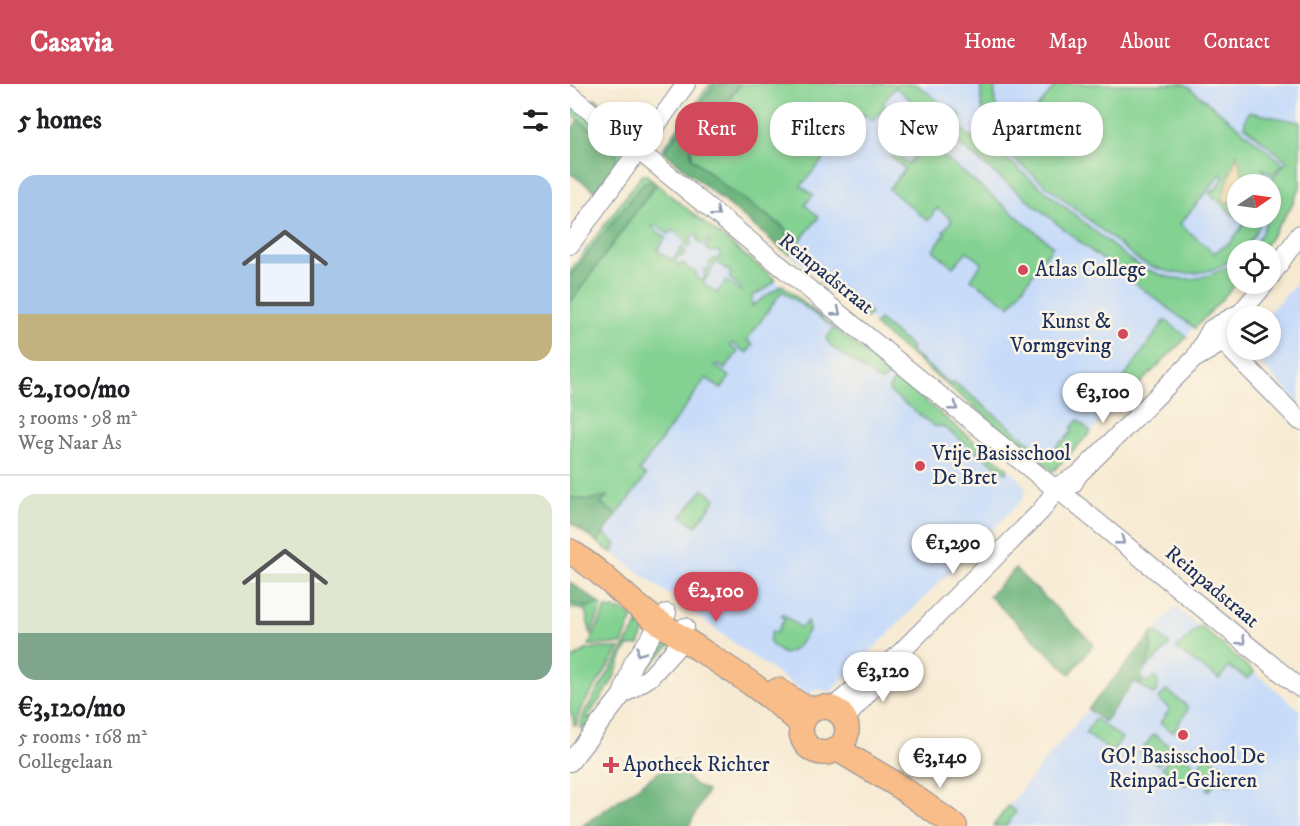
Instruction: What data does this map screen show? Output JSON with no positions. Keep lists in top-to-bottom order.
{
  "streets": {
    "street": ["Reinpadstraat"]
  },
  "one_way": ["Reinpadstraat"],
  "places": {
    "other": [
      "Atlas College",
      "Kunst & Vormgeving",
      "Vrije Basisschool De Bret",
      "GO! Basisschool De Reinpad-Gelieren"
    ],
    "health": ["Apotheek Richter"]
  },
  "north": "right",
  "page": {
    "header": "Casavia",
    "nav": [
      "Home",
      "Map",
      "About",
      "Contact"
    ],
    "heading": "5 homes",
    "chip": [
      "Buy",
      "Rent",
      "Filters",
      "New",
      "Apartment"
    ],
    "list": [
      {
        "name": "€2,100/mo",
        "note": "3 rooms · 98 m² · Weg Naar As"
      },
      {
        "name": "€3,120/mo",
        "note": "5 rooms · 168 m² · Collegelaan"
      }
    ],
    "price": [
      "€3,100",
      "€1,290",
      "€2,100",
      "€3,120",
      "€3,140"
    ]
  }
}
